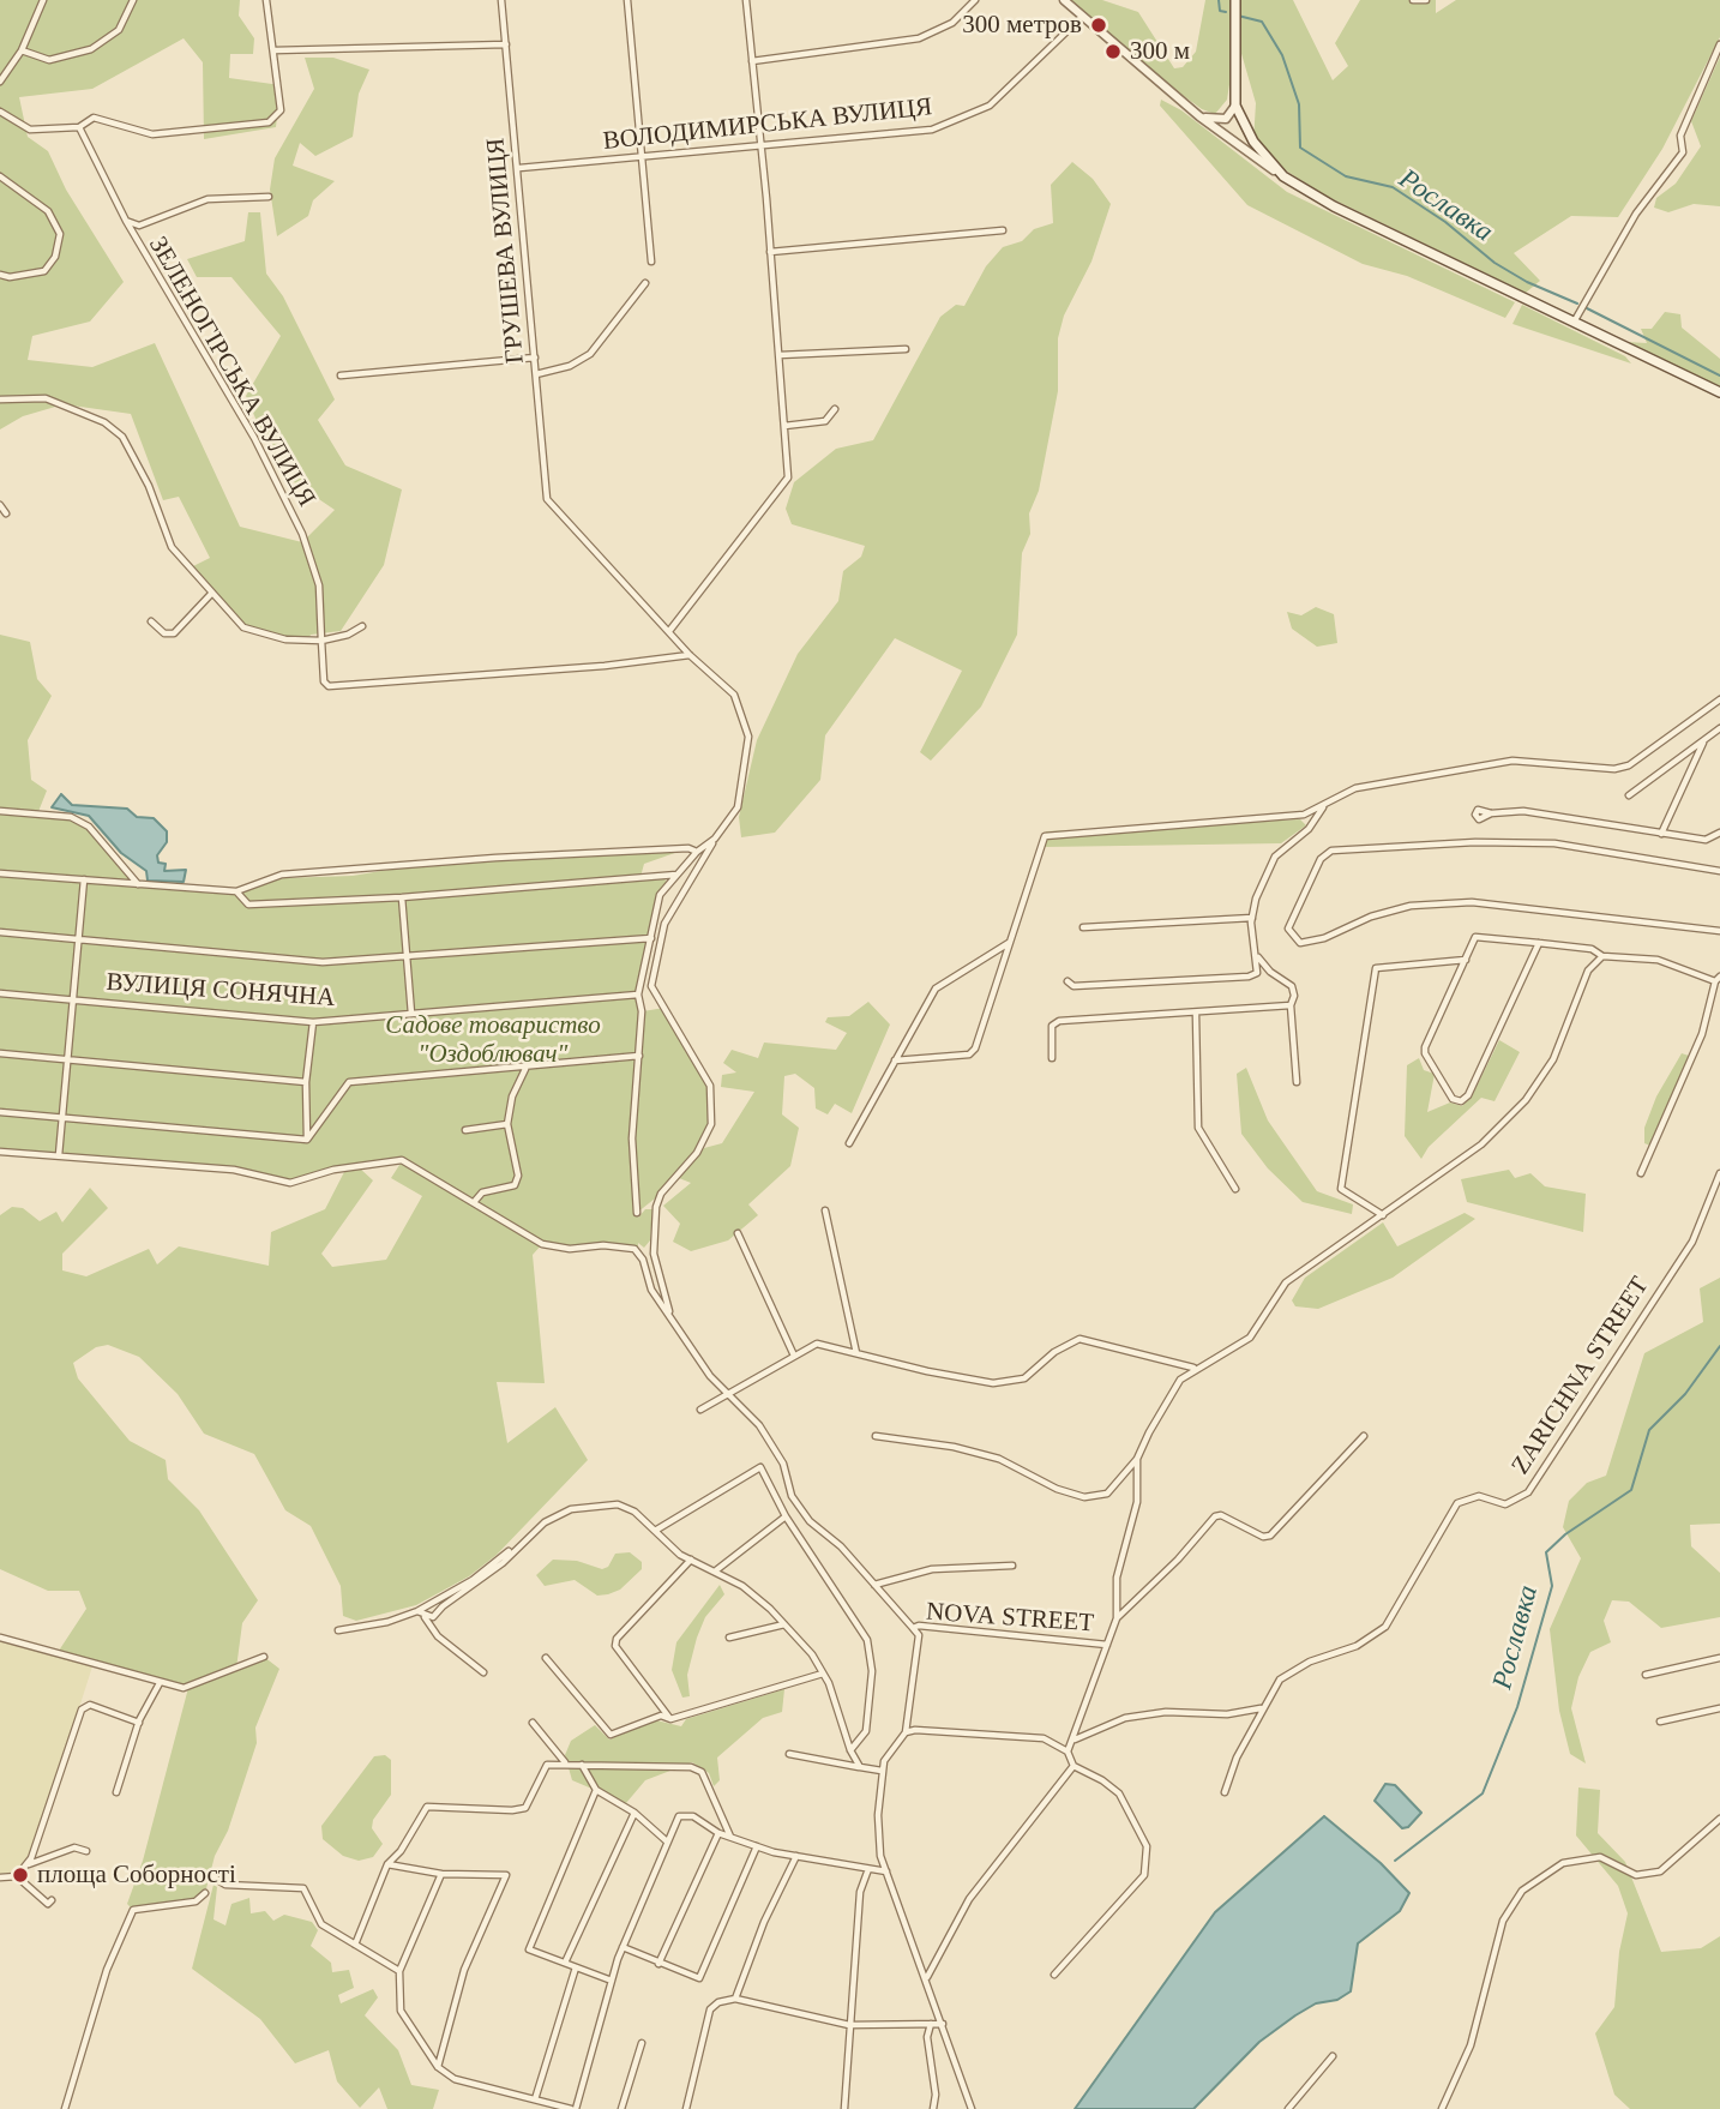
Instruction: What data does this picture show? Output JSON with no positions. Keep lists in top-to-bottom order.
{
  "streets": {
    "street": [
      "ВОЛОДИМИРСЬКА ВУЛИЦЯ",
      "ГРУШЕВА ВУЛИЦЯ",
      "ЗЕЛЕНОГІРСЬКА ВУЛИЦЯ",
      "ВУЛИЦЯ СОНЯЧНА",
      "ZARICHNA STREET",
      "NOVA STREET"
    ]
  },
  "crossings": [
    ["ВОЛОДИМИРСЬКА ВУЛИЦЯ", "ГРУШЕВА ВУЛИЦЯ"]
  ],
  "water": ["Рославка"],
  "parks": ["Садове товариство \"Оздоблювач\""],
  "places": ["300 метров", "300 м", "площа Соборності"]
}
